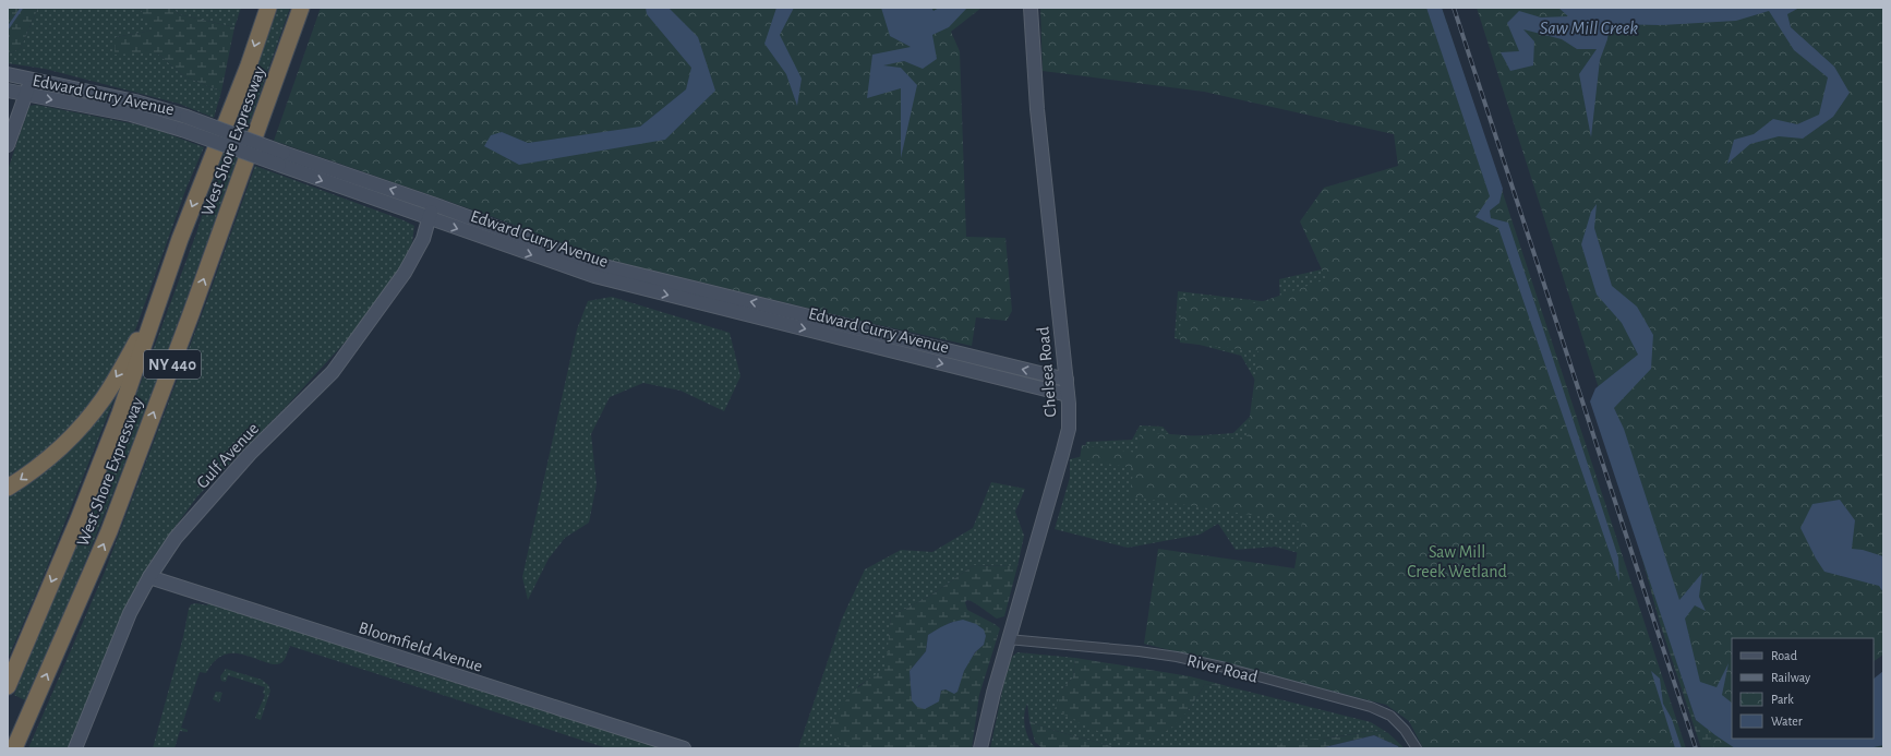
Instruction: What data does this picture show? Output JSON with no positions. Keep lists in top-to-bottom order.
{
  "streets": {
    "highway": ["West Shore Expressway", "NY 440"],
    "street": [
      "Edward Curry Avenue",
      "Chelsea Road",
      "Gulf Avenue",
      "Bloomfield Avenue",
      "River Road"
    ]
  },
  "crossings": [
    ["Edward Curry Avenue", "Chelsea Road"],
    ["Edward Curry Avenue", "Gulf Avenue"],
    ["Chelsea Road", "River Road"],
    ["Gulf Avenue", "Bloomfield Avenue"]
  ],
  "water": ["Saw Mill Creek"],
  "parks": ["Saw Mill Creek Wetland"],
  "legend": [
    "Road",
    "Railway",
    "Park",
    "Water"
  ]
}
